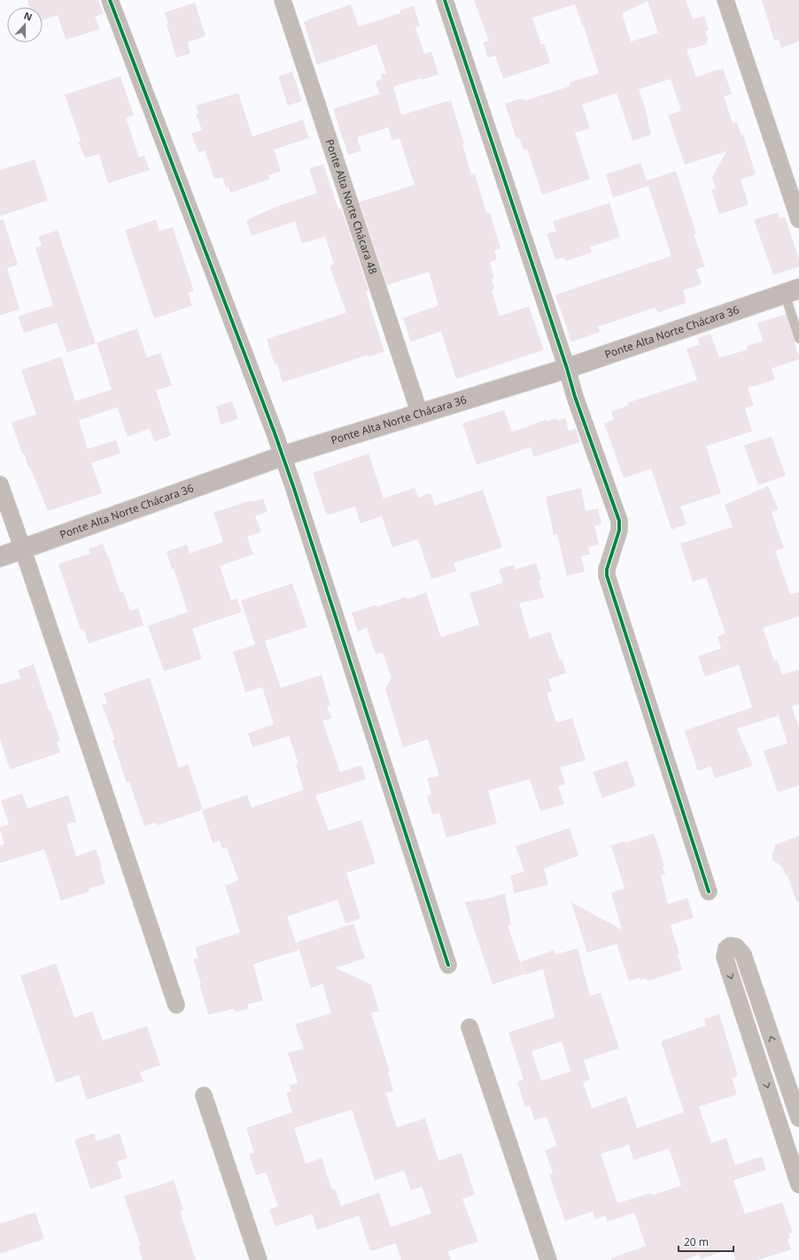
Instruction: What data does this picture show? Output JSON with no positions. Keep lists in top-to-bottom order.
{
  "streets": {
    "street": ["Ponte Alta Norte Chácara 48", "Ponte Alta Norte Chácara 36"]
  },
  "crossings": [
    ["Ponte Alta Norte Chácara 48", "Ponte Alta Norte Chácara 36"]
  ],
  "scale_bar": "20 m",
  "north": "top"
}
